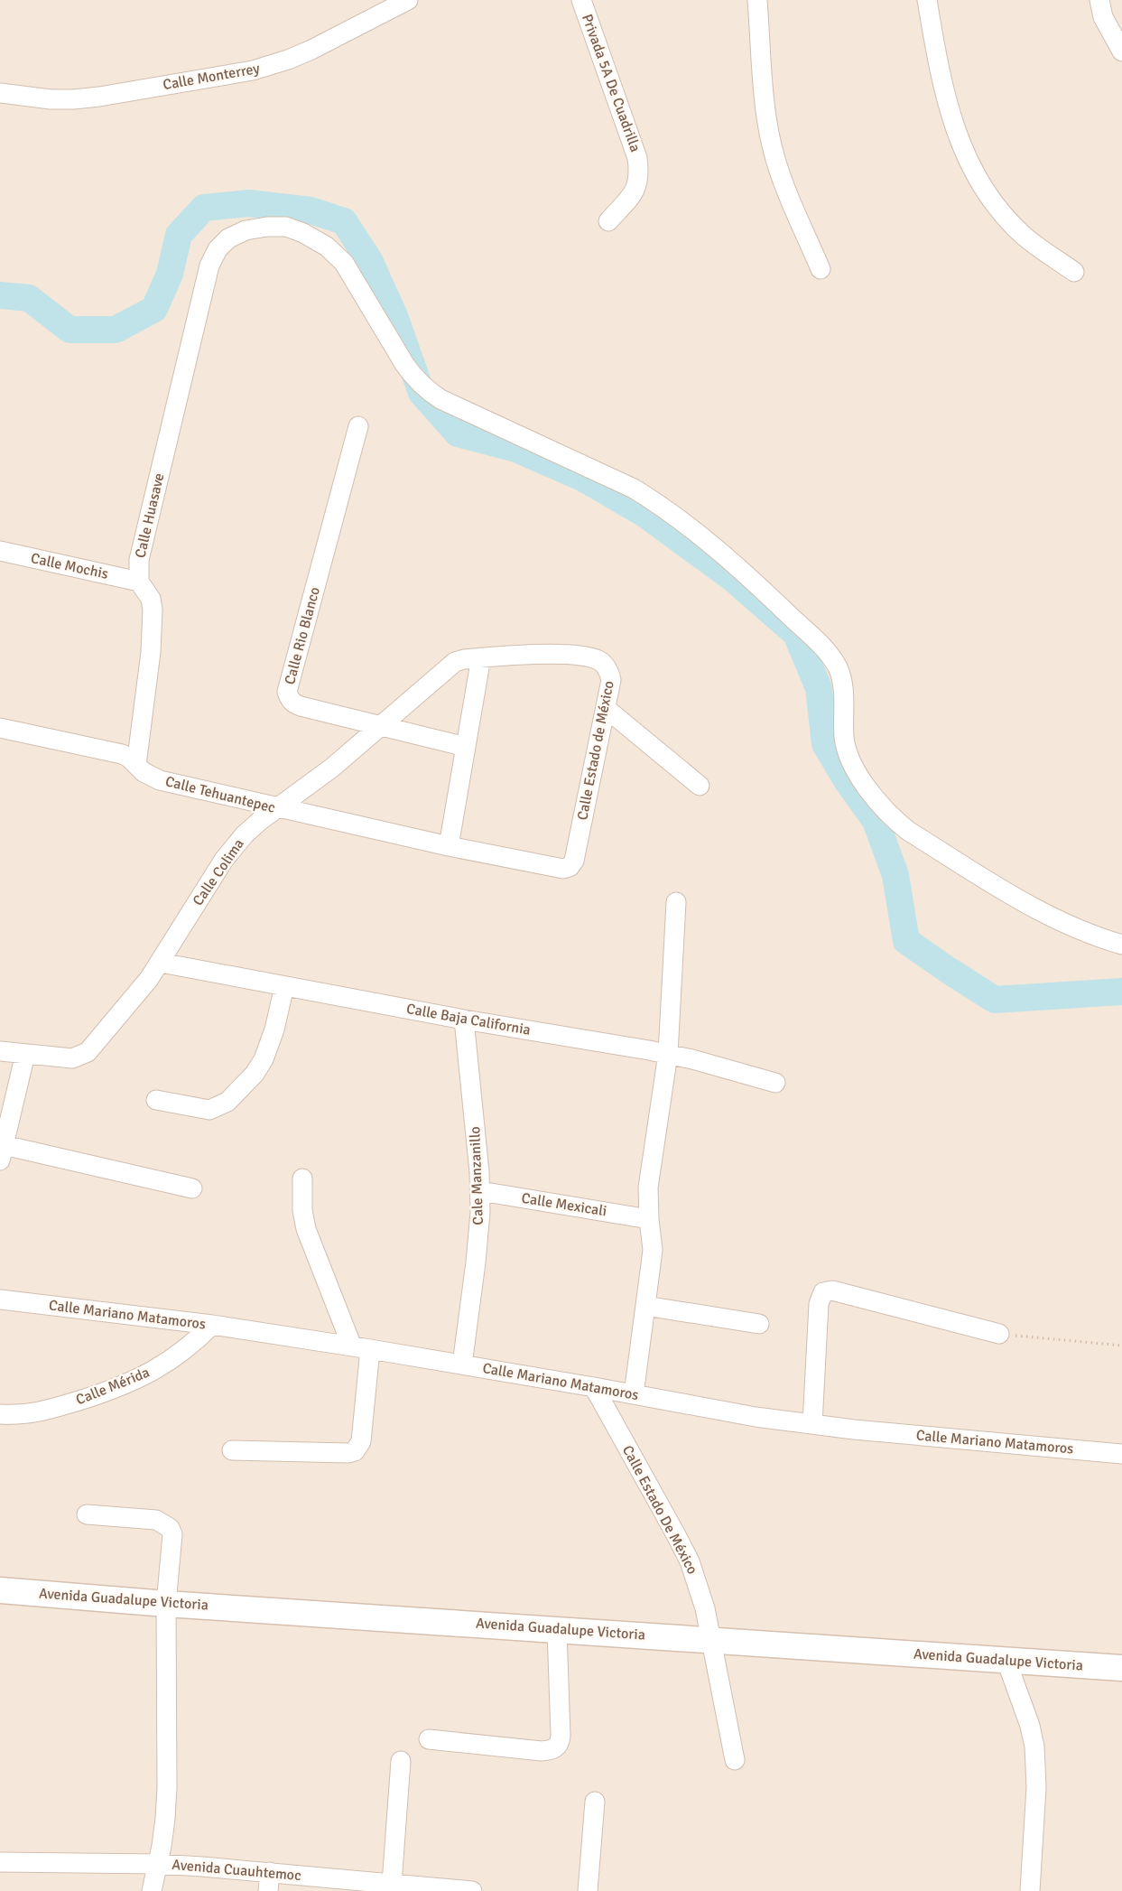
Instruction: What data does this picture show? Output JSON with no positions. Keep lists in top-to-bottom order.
{
  "streets": {
    "main road": ["Avenida Guadalupe Victoria"],
    "street": [
      "Calle Monterrey",
      "Privada 5A De Cuadrilla",
      "Calle Huasave",
      "Calle Mochis",
      "Calle Rio Blanco",
      "Calle Estado de México",
      "Calle Tehuantepec",
      "Calle Colima",
      "Calle Baja California",
      "Cale Manzanillo",
      "Calle Mexicali",
      "Calle Mariano Matamoros",
      "Calle Mérida",
      "Calle Estado De México",
      "Avenida Cuauhtemoc"
    ]
  },
  "crossings": [
    ["Calle Huasave", "Calle Mochis"],
    ["Calle Rio Blanco", "Calle Colima"],
    ["Calle Estado de México", "Calle Tehuantepec"],
    ["Calle Estado de México", "Calle Colima"],
    ["Calle Tehuantepec", "Calle Colima"],
    ["Calle Colima", "Calle Baja California"],
    ["Calle Baja California", "Cale Manzanillo"],
    ["Cale Manzanillo", "Calle Mexicali"],
    ["Cale Manzanillo", "Calle Mariano Matamoros"],
    ["Calle Mariano Matamoros", "Calle Mérida"],
    ["Calle Mariano Matamoros", "Calle Estado De México"],
    ["Calle Estado De México", "Avenida Guadalupe Victoria"]
  ]
}
